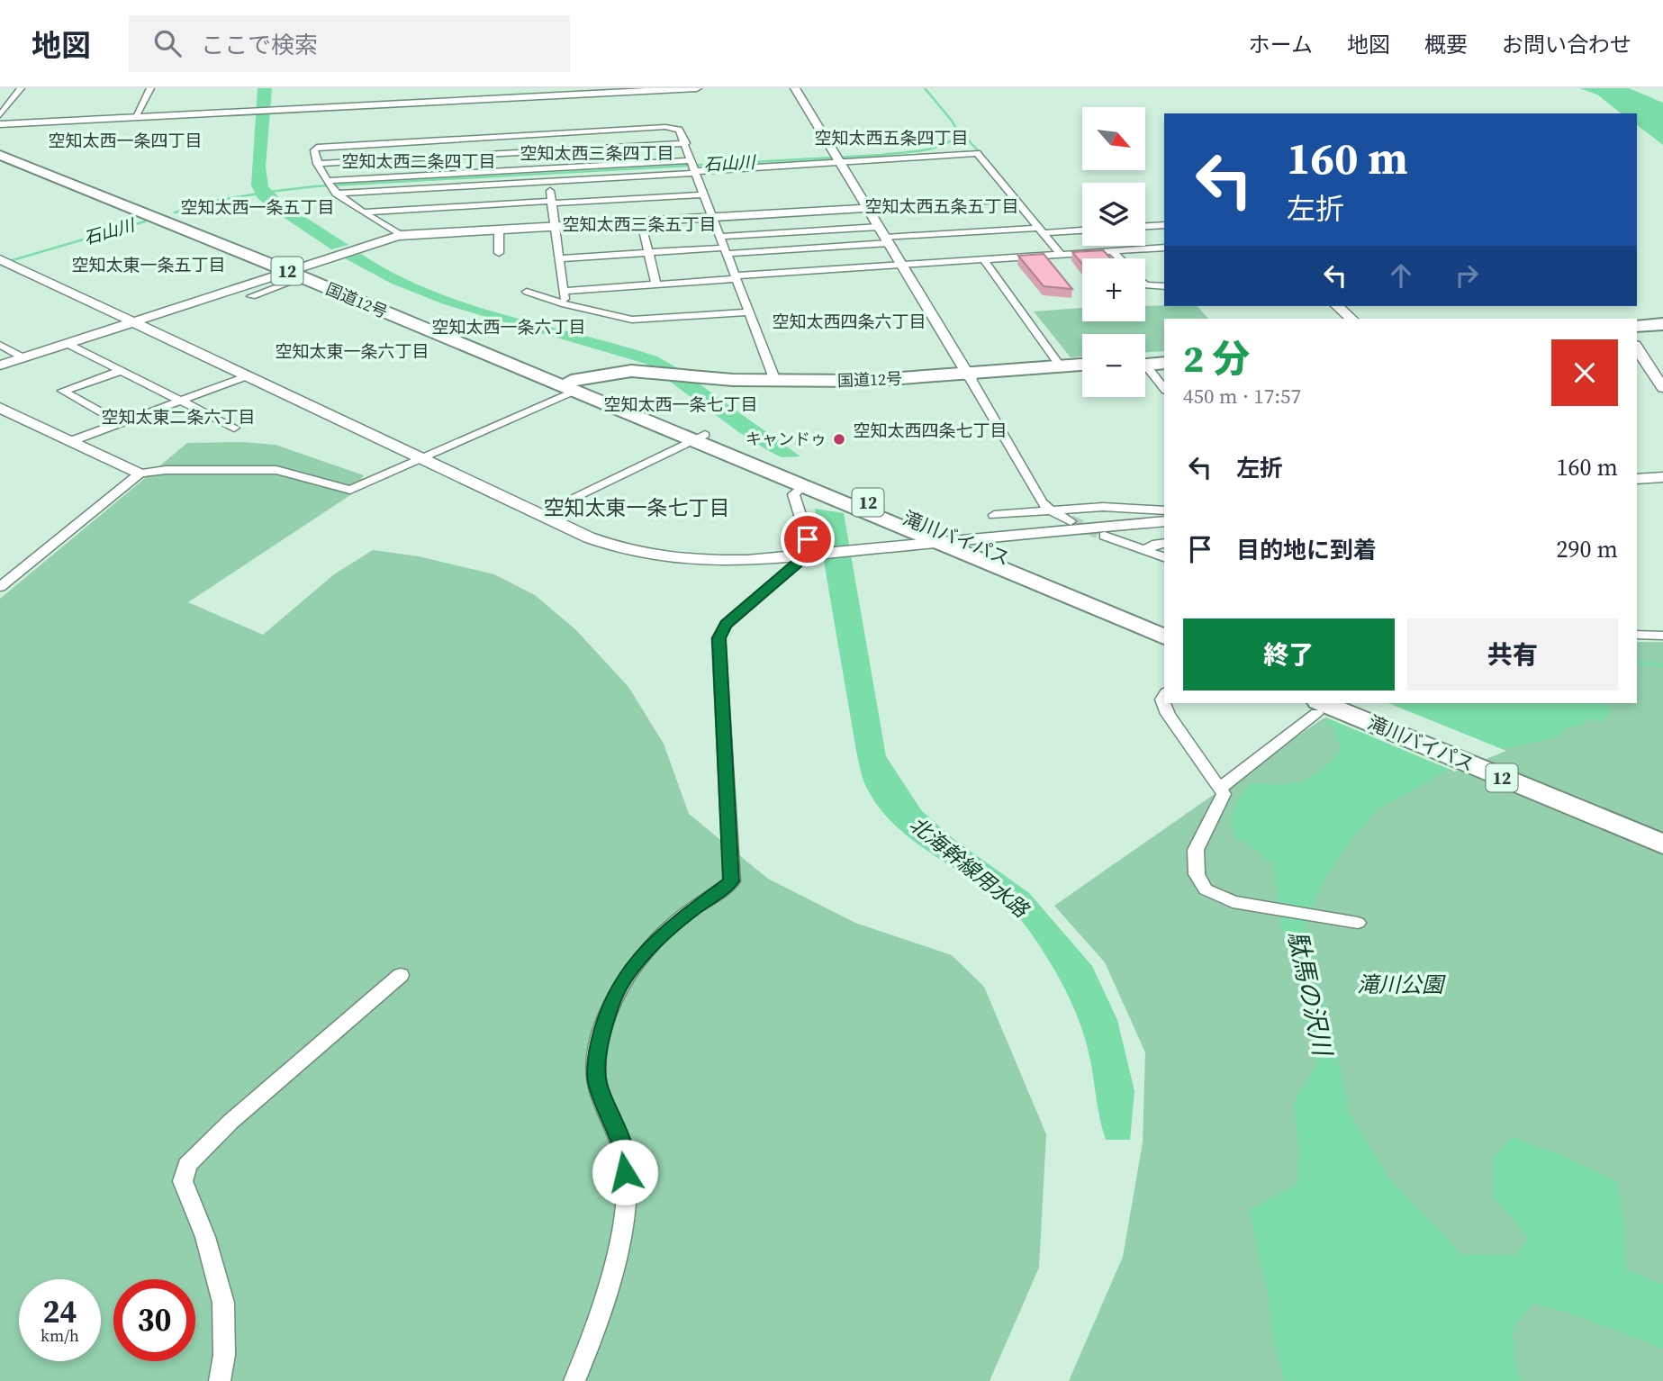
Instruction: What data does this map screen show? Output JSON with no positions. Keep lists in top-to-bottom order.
{
  "streets": {
    "highway": ["12", "国道12号", "滝川バイパス"]
  },
  "crossings": [
    ["国道12号", "滝川バイパス"]
  ],
  "districts": [
    "空知太西五条四丁目",
    "空知太西一条四丁目",
    "空知太西三条四丁目",
    "空知太西二条四丁目",
    "空知太西五条五丁目",
    "空知太西一条五丁目",
    "空知太西三条五丁目",
    "空知太東一条五丁目",
    "空知太西四条六丁目",
    "空知太西一条六丁目",
    "空知太東一条六丁目",
    "空知太西一条七丁目",
    "空知太東二条六丁目",
    "空知太西四条七丁目",
    "空知太東一条七丁目"
  ],
  "water": ["石山川", "北海幹線用水路", "駄馬の沢川"],
  "parks": ["滝川公園"],
  "places": ["キャンドゥ"],
  "north": "bottom right",
  "page": {
    "header": "地図",
    "search": "ここで検索",
    "nav": [
      "ホーム",
      "地図",
      "概要",
      "お問い合わせ"
    ],
    "map_buttons": ["+", "−"],
    "turn": ["160 m", "左折"],
    "heading": ["2 分", "450 m · 17:57"],
    "list": [
      {
        "name": "左折",
        "value": "160 m"
      },
      {
        "name": "目的地に到着",
        "value": "290 m"
      }
    ],
    "buttons": ["終了", "共有"],
    "speed": "24 km/h",
    "limit": "30"
  }
}
